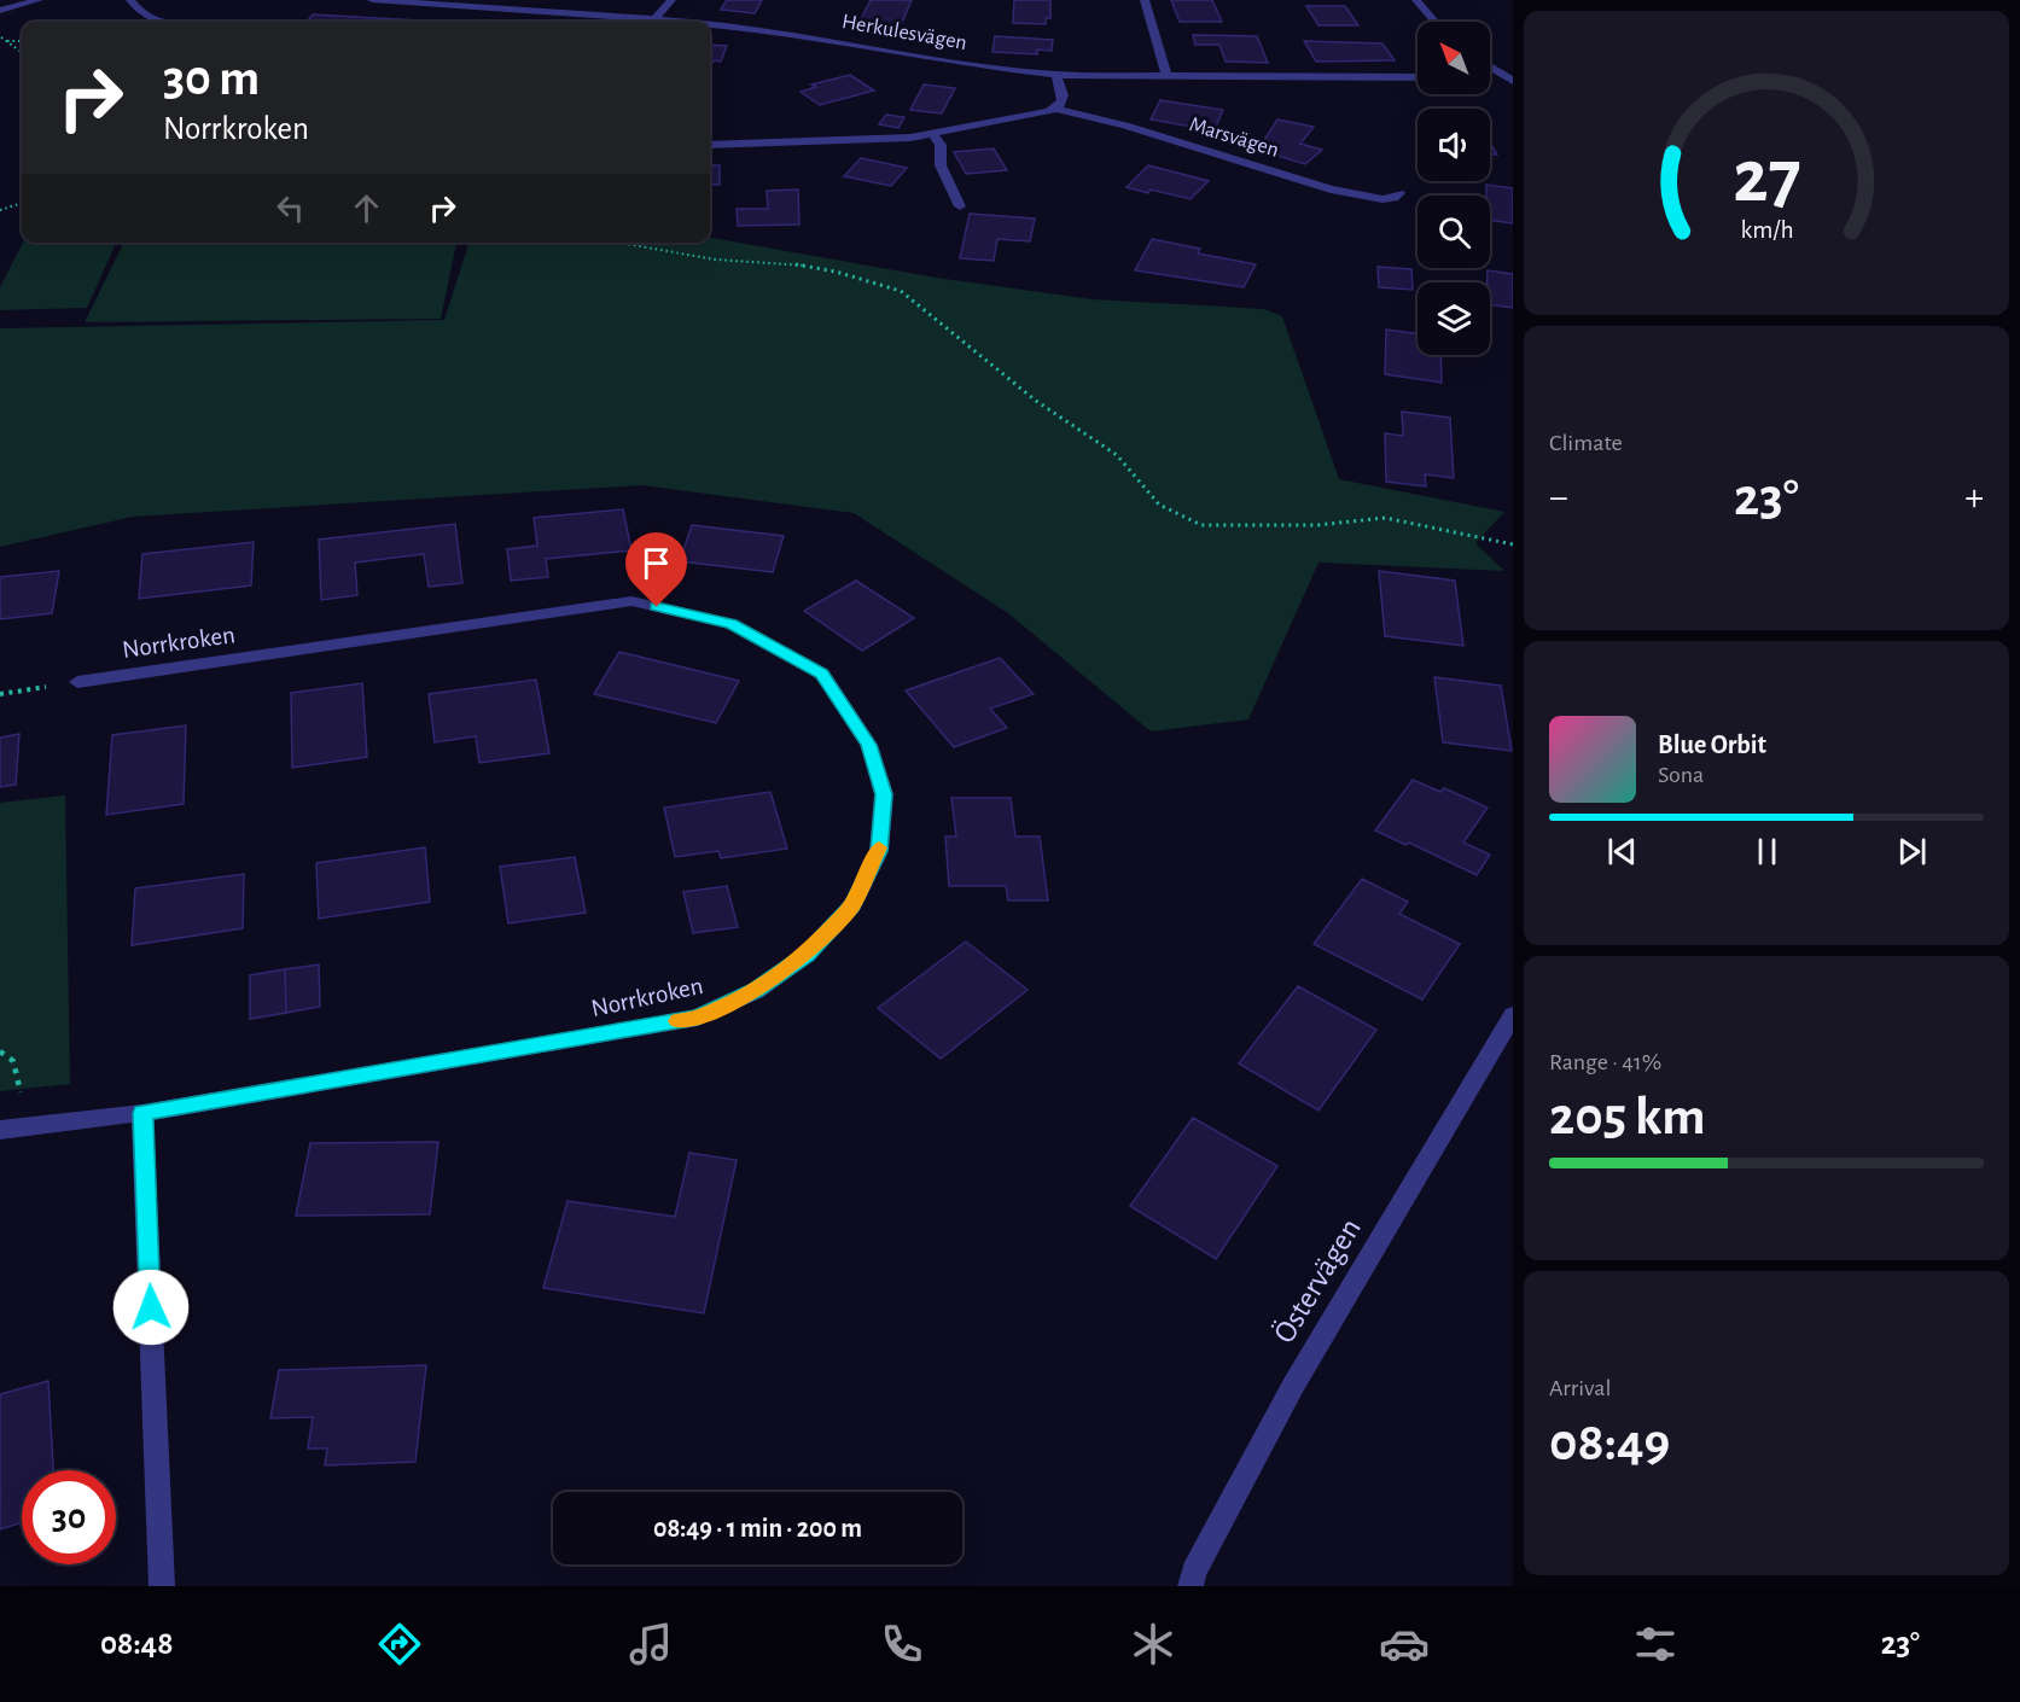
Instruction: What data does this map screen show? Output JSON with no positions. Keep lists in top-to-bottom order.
{
  "streets": {
    "street": [
      "Herkulesvägen",
      "Marsvägen",
      "Norrkroken",
      "Östervägen"
    ]
  },
  "north": "top left",
  "page": {
    "turn": ["30 m", "Norrkroken"],
    "tile": [
      "Climate",
      ["Range · 41%", "205 km"],
      ["Arrival", "08:49"]
    ],
    "heat": ["−", "23°", "+"],
    "song": ["Blue Orbit", "Sona"],
    "limit": "30",
    "trip": "08:49 · 1 min · 200 m",
    "tabs": ["08:48", "23°"],
    "gauge": ["27", "km/h"]
  }
}
